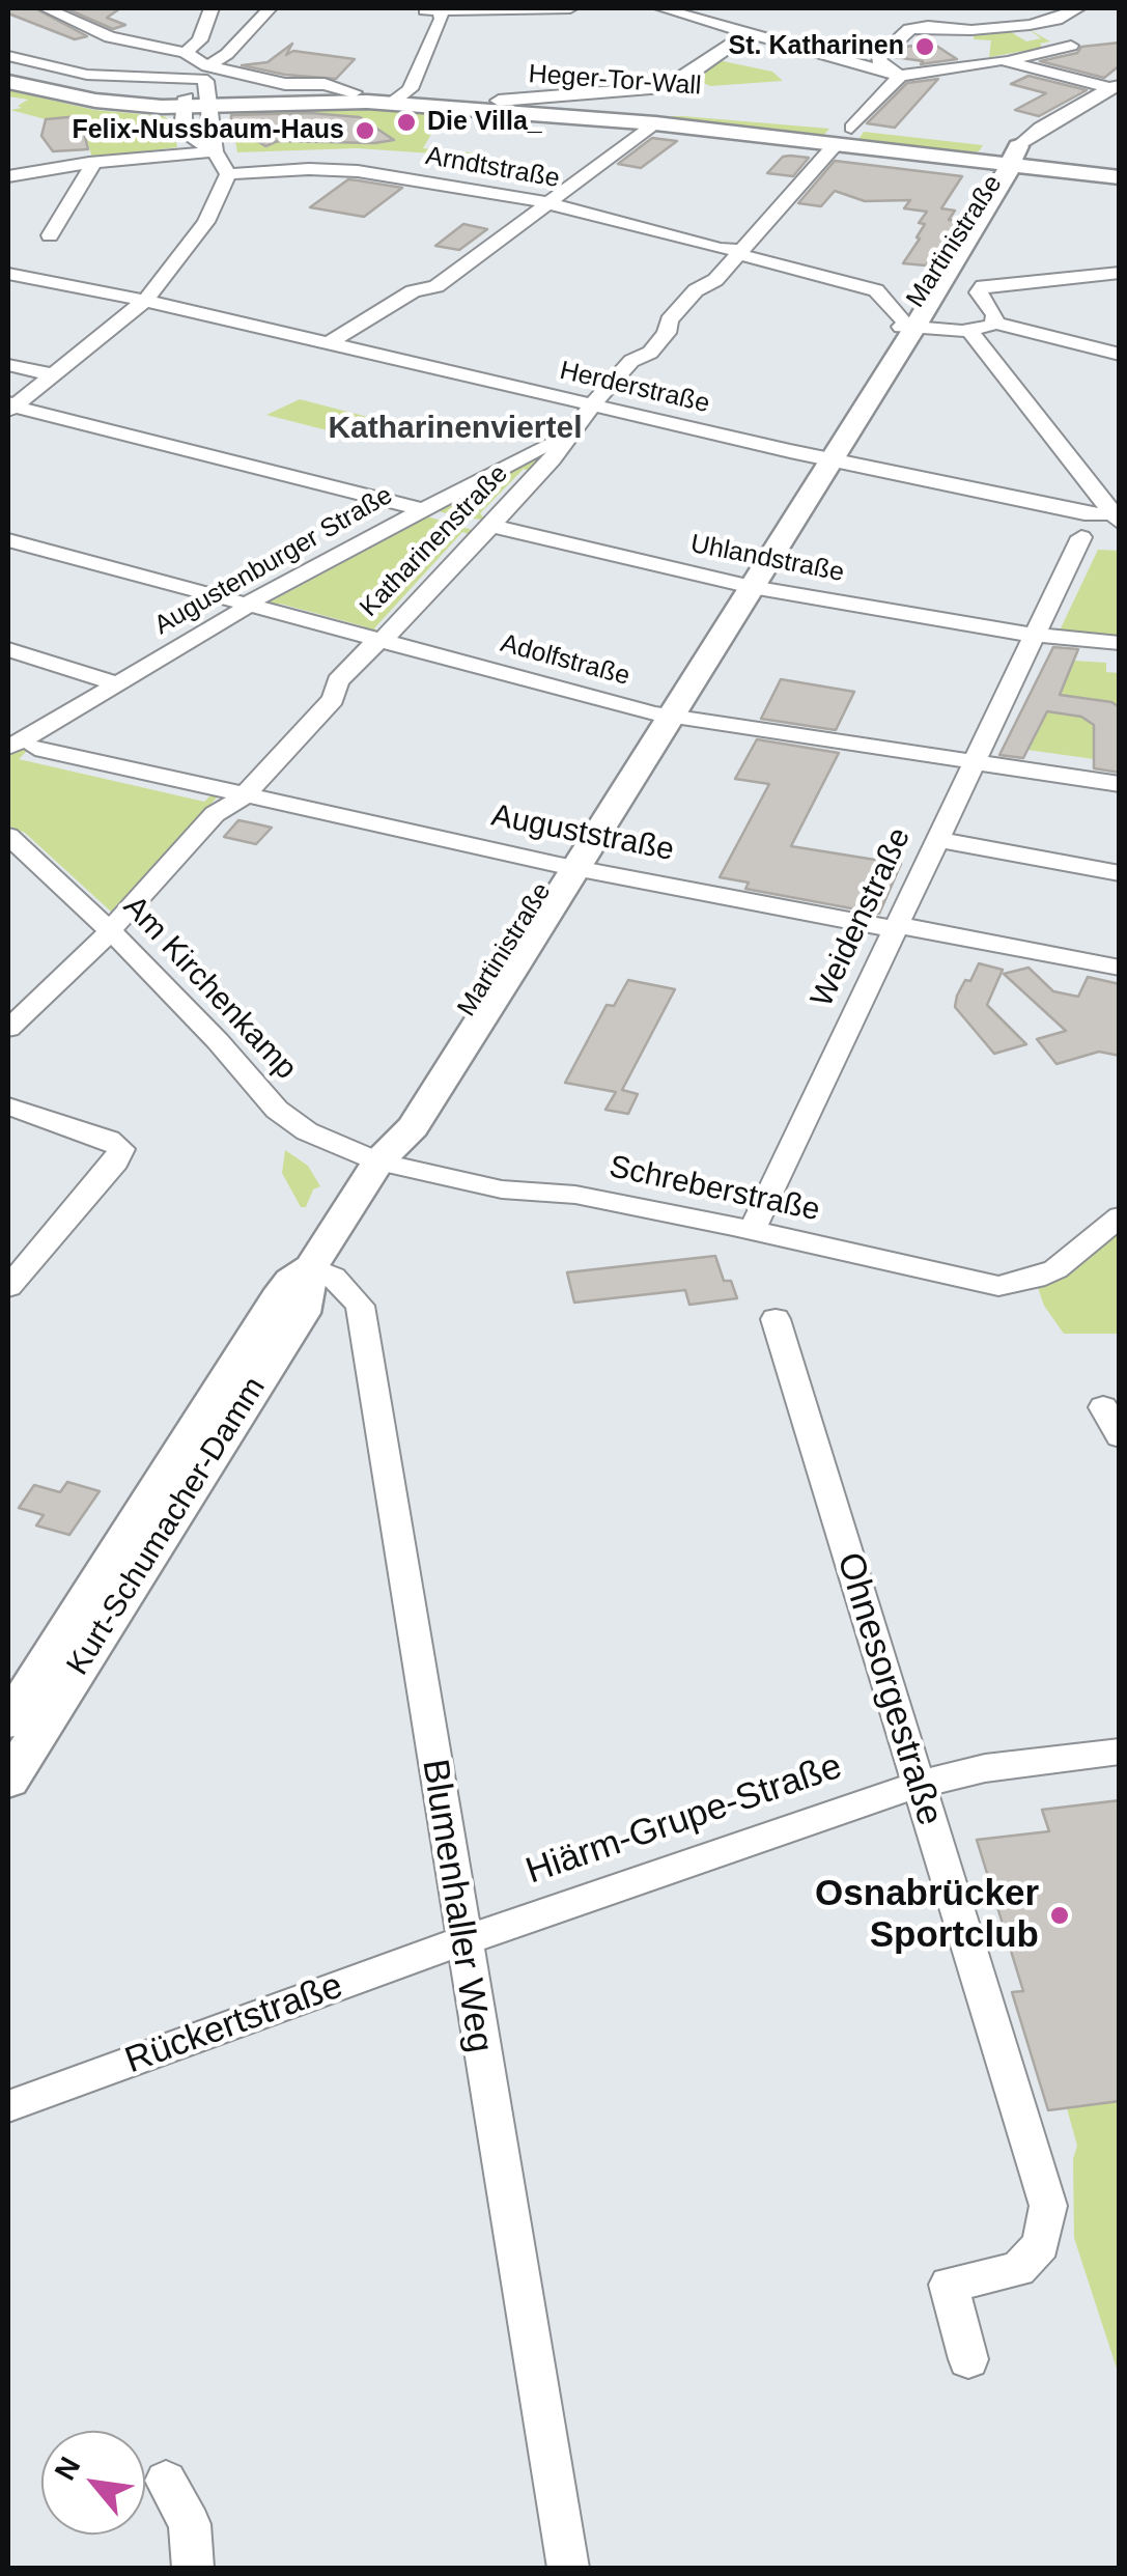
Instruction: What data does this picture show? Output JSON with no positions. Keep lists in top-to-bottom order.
{
  "streets": {
    "main road": ["Heger-Tor-Wall", "Martinistraße", "Kurt-Schumacher-Damm"],
    "street": [
      "Arndtstraße",
      "Herderstraße",
      "Katharinenstraße",
      "Uhlandstraße",
      "Augustenburger Straße",
      "Adolfstraße",
      "Auguststraße",
      "Weidenstraße",
      "Am Kirchenkamp",
      "Schreberstraße",
      "Ohnesorgestraße",
      "Hiärm-Grupe-Straße",
      "Blumenhaller Weg",
      "Rückertstraße"
    ]
  },
  "crossings": [
    ["Heger-Tor-Wall", "Martinistraße"],
    ["Heger-Tor-Wall", "Katharinenstraße"],
    ["Arndtstraße", "Katharinenstraße"],
    ["Martinistraße", "Herderstraße"],
    ["Martinistraße", "Uhlandstraße"],
    ["Martinistraße", "Adolfstraße"],
    ["Martinistraße", "Auguststraße"],
    ["Martinistraße", "Am Kirchenkamp"],
    ["Martinistraße", "Schreberstraße"],
    ["Martinistraße", "Kurt-Schumacher-Damm"],
    ["Herderstraße", "Katharinenstraße"],
    ["Katharinenstraße", "Uhlandstraße"],
    ["Katharinenstraße", "Augustenburger Straße"],
    ["Katharinenstraße", "Adolfstraße"],
    ["Katharinenstraße", "Auguststraße"],
    ["Katharinenstraße", "Am Kirchenkamp"],
    ["Uhlandstraße", "Weidenstraße"],
    ["Augustenburger Straße", "Adolfstraße"],
    ["Adolfstraße", "Weidenstraße"],
    ["Auguststraße", "Weidenstraße"],
    ["Weidenstraße", "Schreberstraße"],
    ["Am Kirchenkamp", "Schreberstraße"],
    ["Am Kirchenkamp", "Kurt-Schumacher-Damm"],
    ["Schreberstraße", "Kurt-Schumacher-Damm"],
    ["Kurt-Schumacher-Damm", "Blumenhaller Weg"],
    ["Ohnesorgestraße", "Hiärm-Grupe-Straße"],
    ["Hiärm-Grupe-Straße", "Blumenhaller Weg"],
    ["Hiärm-Grupe-Straße", "Rückertstraße"],
    ["Blumenhaller Weg", "Rückertstraße"]
  ],
  "districts": ["Katharinenviertel"],
  "places": [
    "St. Katharinen",
    "Die Villa_",
    "Felix-Nussbaum-Haus",
    "Osnabrücker Sportclub"
  ],
  "north": "top left"
}
